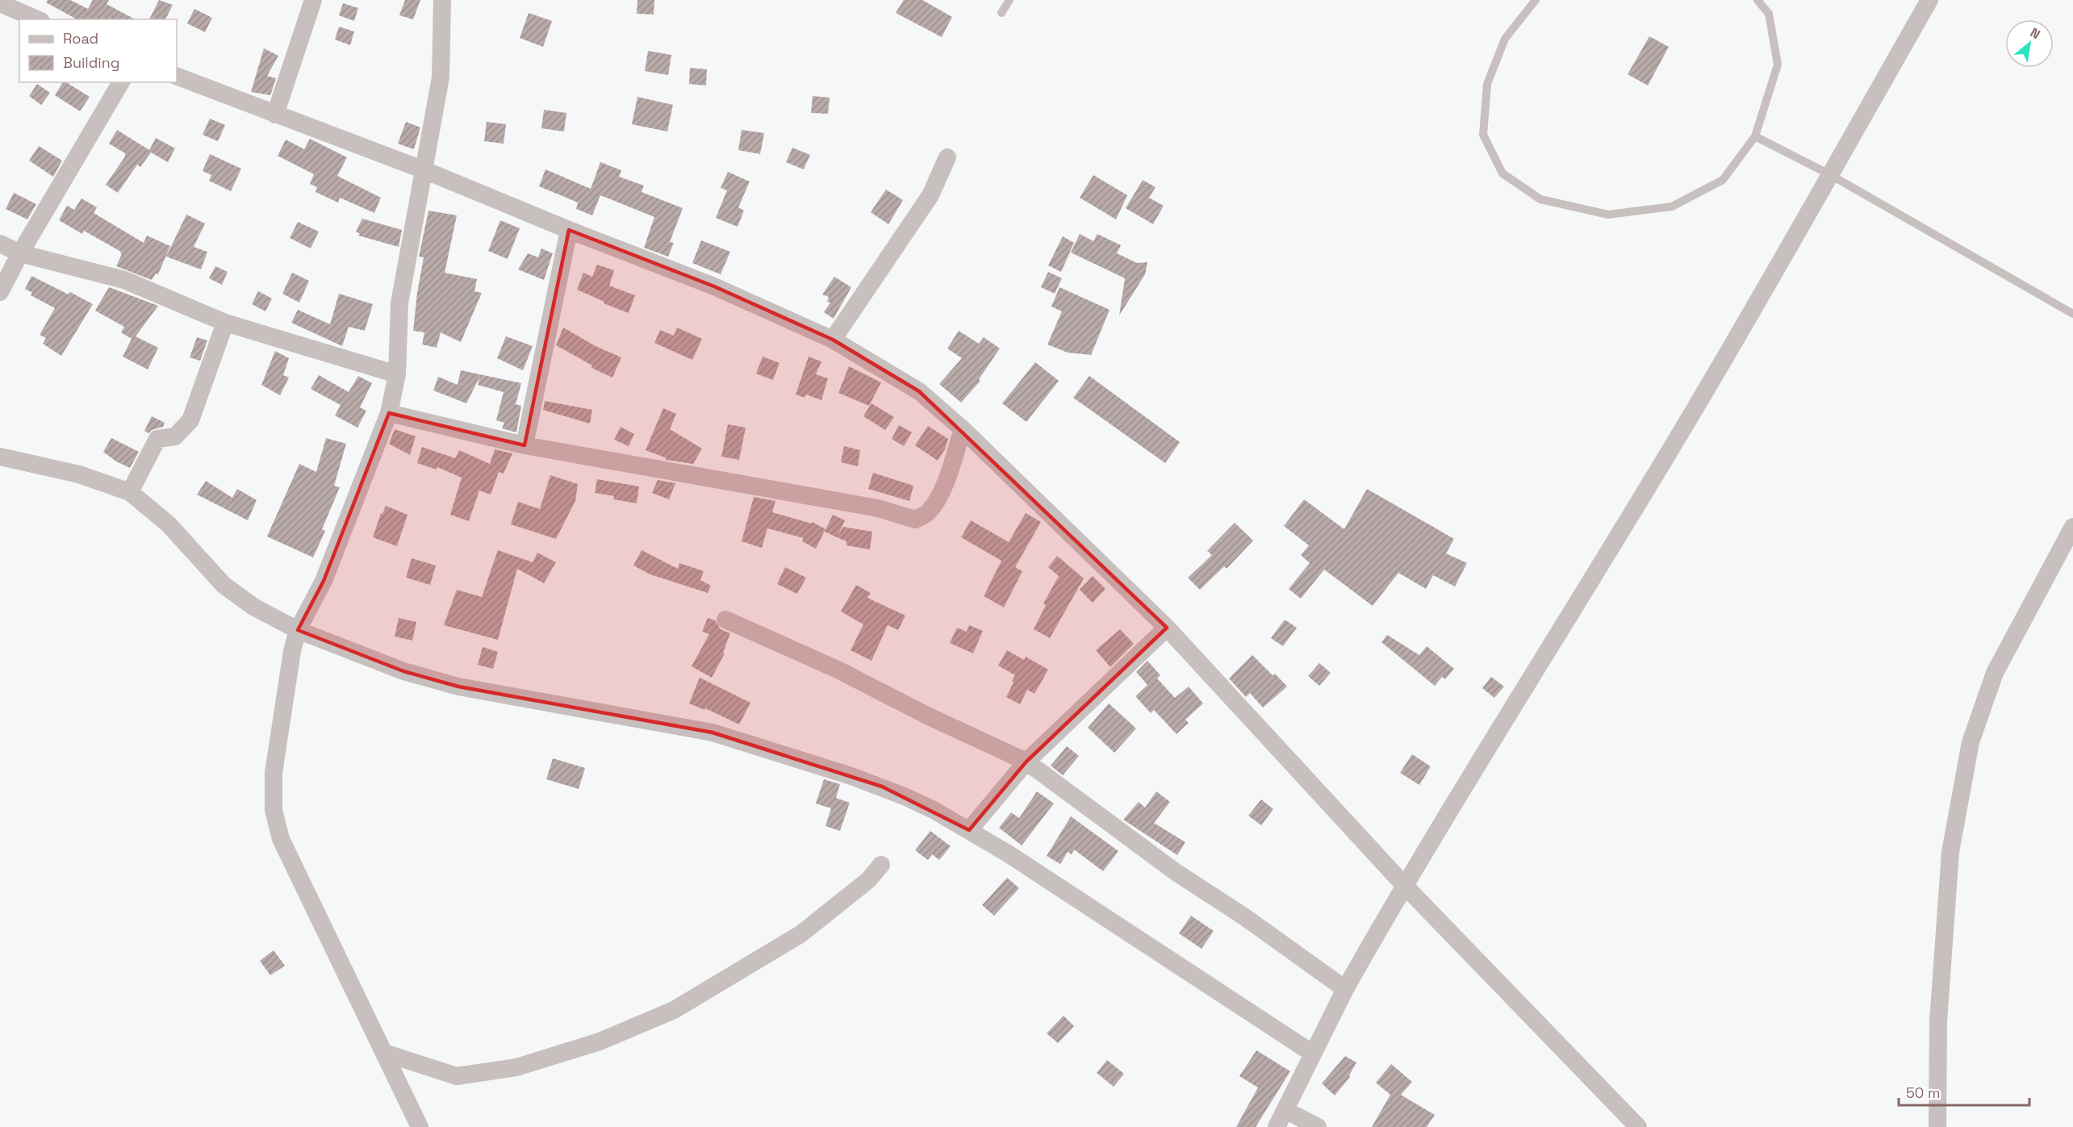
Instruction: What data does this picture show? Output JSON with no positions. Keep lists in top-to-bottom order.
{
  "legend": ["Road", "Building"],
  "scale_bar": "50 m",
  "north": "top right"
}
